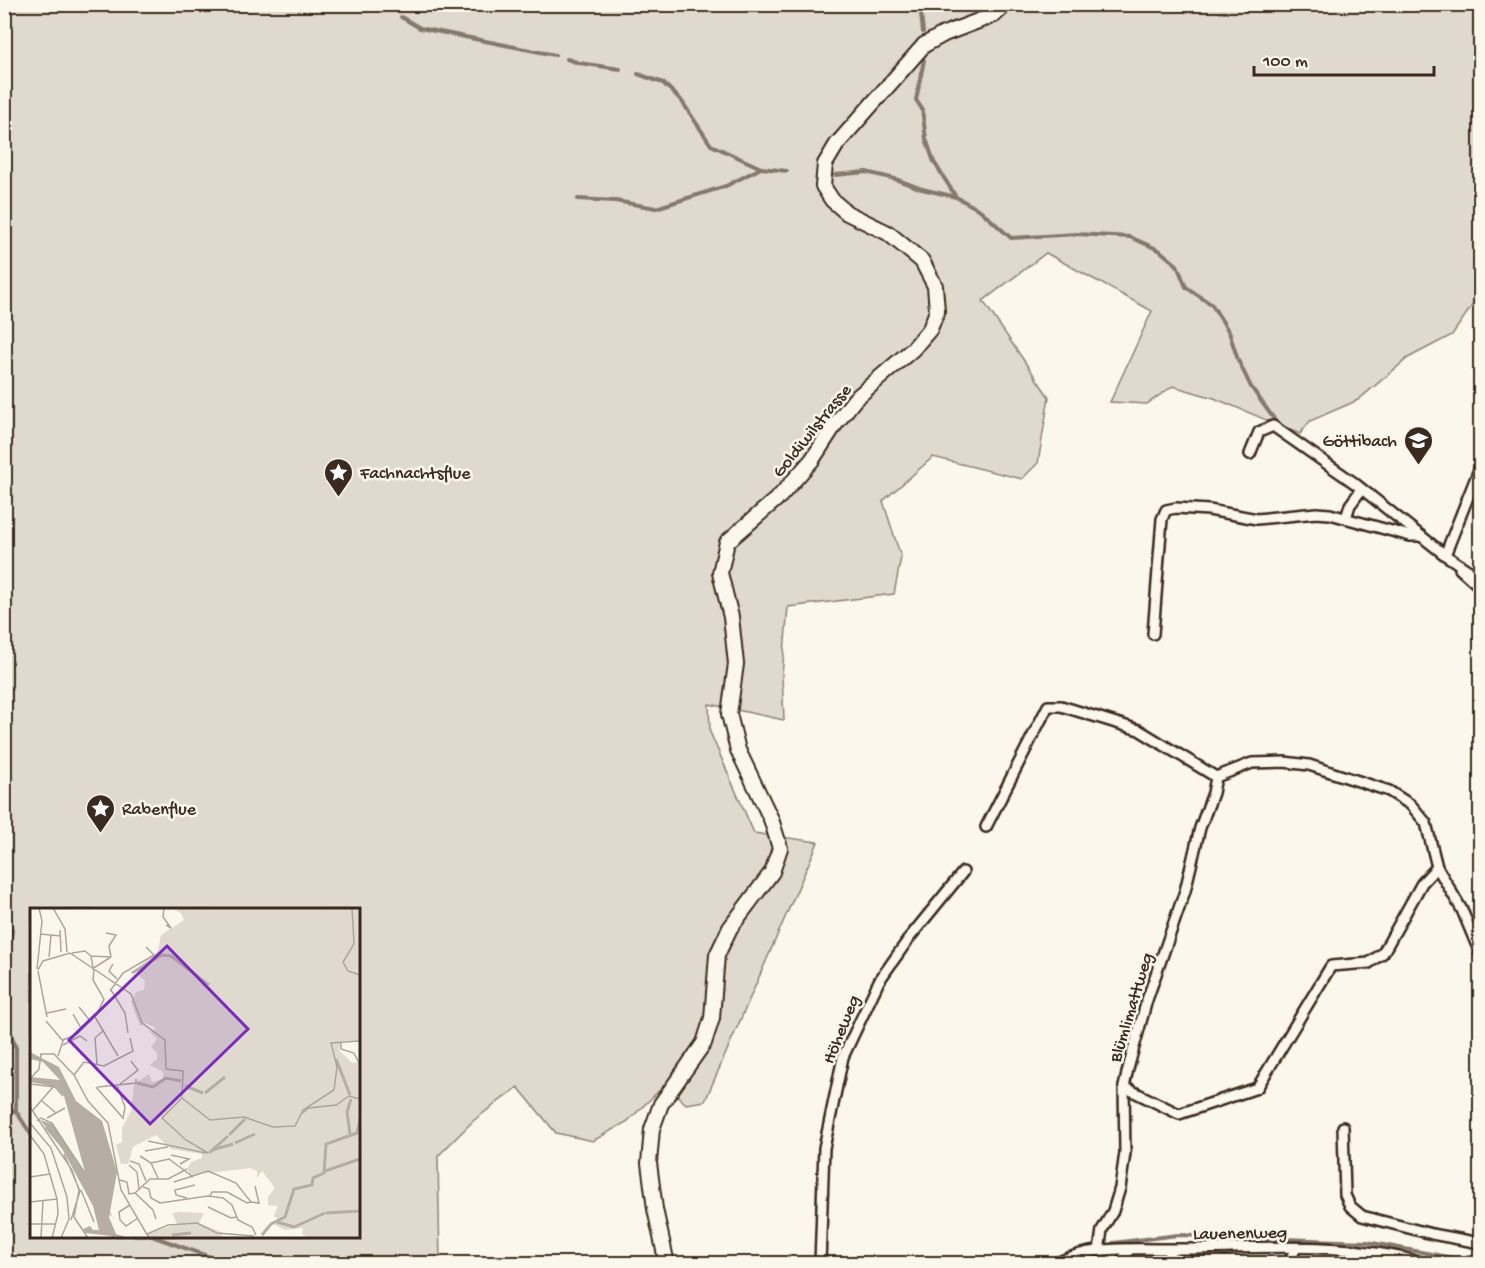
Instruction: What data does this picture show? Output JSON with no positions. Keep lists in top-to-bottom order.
{
  "streets": {
    "street": [
      "Goldiwilstrasse",
      "Blümlimattweg",
      "Höheweg",
      "Lauenenweg"
    ]
  },
  "crossings": [
    ["Blümlimattweg", "Lauenenweg"]
  ],
  "places": {
    "school or university": ["Göttibach"],
    "place": ["Fachnachtsflue", "Rabenflue"]
  },
  "scale_bar": "100 m"
}
